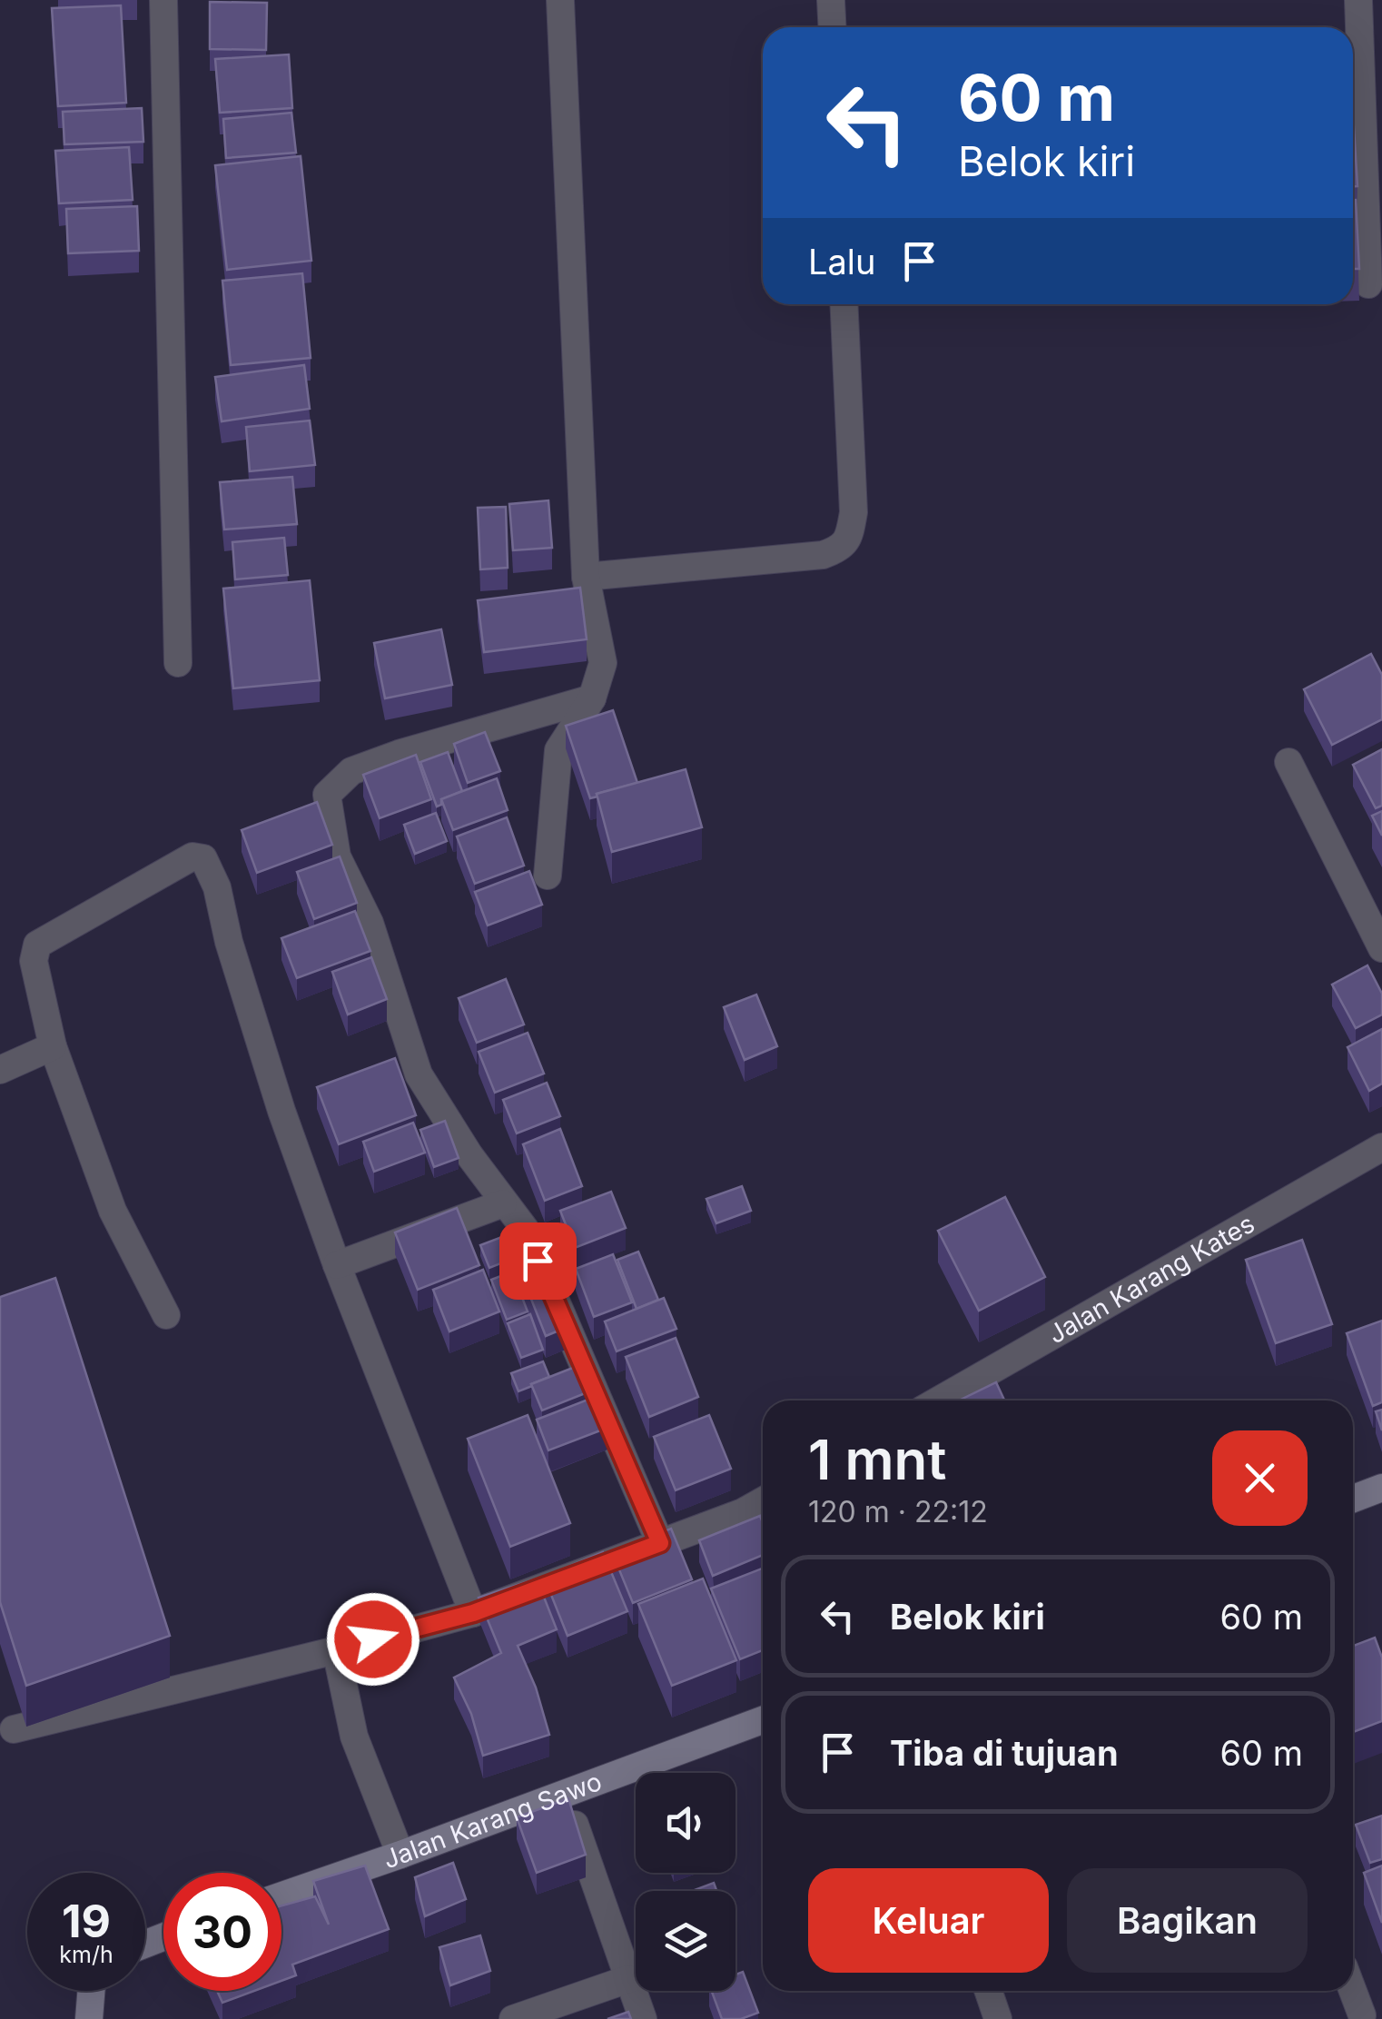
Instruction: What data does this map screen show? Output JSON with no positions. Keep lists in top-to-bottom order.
{
  "streets": {
    "street": ["Jalan Karang Kates", "Jalan Karang Sawo"]
  },
  "page": {
    "turn": ["60 m", "Belok kiri"],
    "then": "Lalu",
    "heading": ["1 mnt", "120 m · 22:12"],
    "list": [
      {
        "name": "Belok kiri",
        "value": "60 m"
      },
      {
        "name": "Tiba di tujuan",
        "value": "60 m"
      }
    ],
    "buttons": ["Keluar", "Bagikan"],
    "speed": "19 km/h",
    "limit": "30"
  }
}
